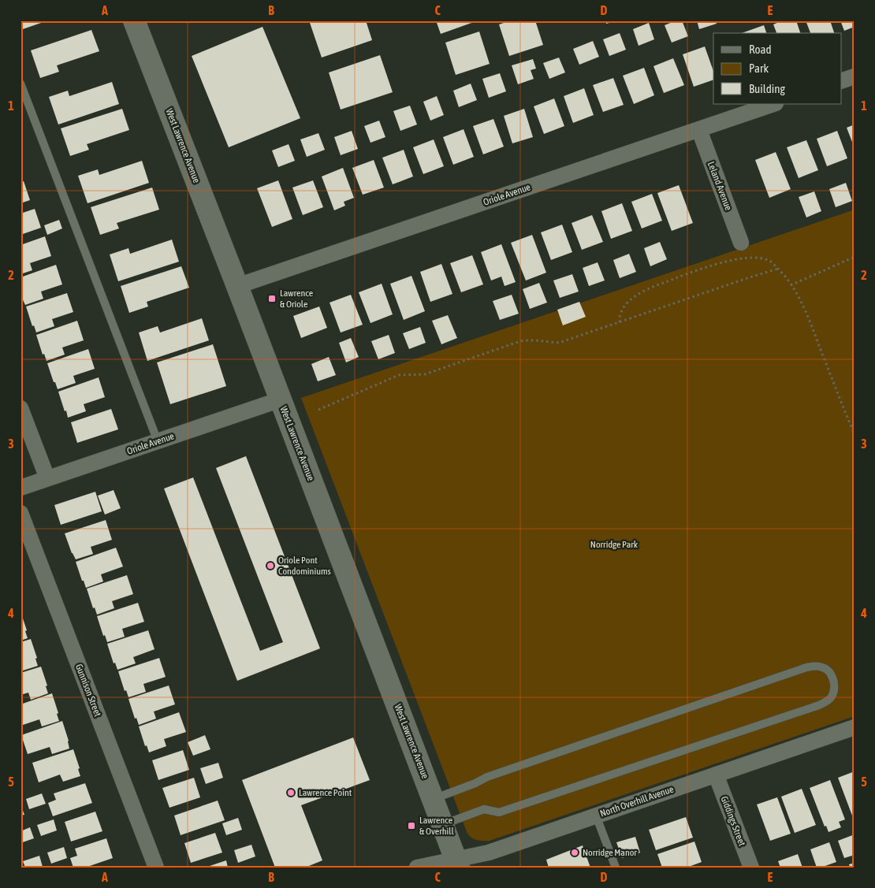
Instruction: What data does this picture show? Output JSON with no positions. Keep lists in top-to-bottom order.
{
  "streets": {
    "main road": ["West Lawrence Avenue"],
    "street": [
      "Leland Avenue",
      "Oriole Avenue",
      "Gunnison Street",
      "North Overhill Avenue",
      "Giddings Street"
    ]
  },
  "crossings": [
    ["West Lawrence Avenue", "Oriole Avenue"],
    ["West Lawrence Avenue", "North Overhill Avenue"],
    ["Leland Avenue", "Oriole Avenue"],
    ["North Overhill Avenue", "Giddings Street"]
  ],
  "parks": ["Norridge Park"],
  "places": {
    "transit": ["Lawrence & Oriole", "Lawrence & Overhill"],
    "other": ["Oriole Pont Condominiums", "Lawrence Point", "Norridge Manor"]
  },
  "legend": ["Road", "Park", "Building"],
  "grid": {
    "columns": [
      "A",
      "B",
      "C",
      "D",
      "E"
    ],
    "rows": [
      "1",
      "2",
      "3",
      "4",
      "5"
    ]
  }
}
